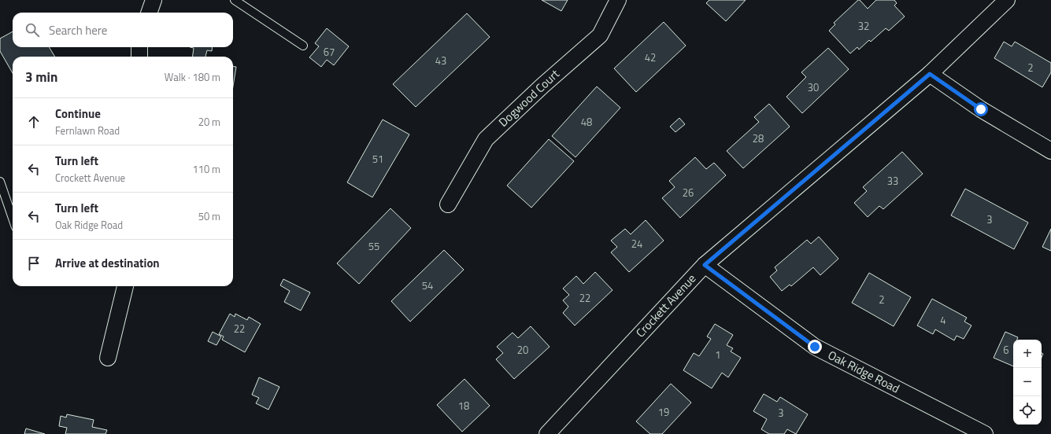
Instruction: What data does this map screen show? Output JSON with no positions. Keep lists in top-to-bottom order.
{
  "streets": {
    "street": ["Dogwood Court", "Crockett Avenue", "Oak Ridge Road"]
  },
  "crossings": [
    ["Crockett Avenue", "Oak Ridge Road"]
  ],
  "house_numbers": [
    "32",
    "67",
    "42",
    "43",
    "2",
    "30",
    "48",
    "28",
    "51",
    "33",
    "26",
    "3",
    "24",
    "55",
    "54",
    "22",
    "2",
    "4",
    "22",
    "20",
    "6",
    "1",
    "18",
    "19",
    "3"
  ],
  "page": {
    "search": "Search here",
    "heading": ["3 min", "Walk · 180 m"],
    "list": [
      ["Continue", "Fernlawn Road", "20 m"],
      ["Turn left", "Crockett Avenue", "110 m"],
      ["Turn left", "Oak Ridge Road", "50 m"],
      "Arrive at destination"
    ],
    "map_buttons": ["+", "−"]
  }
}
